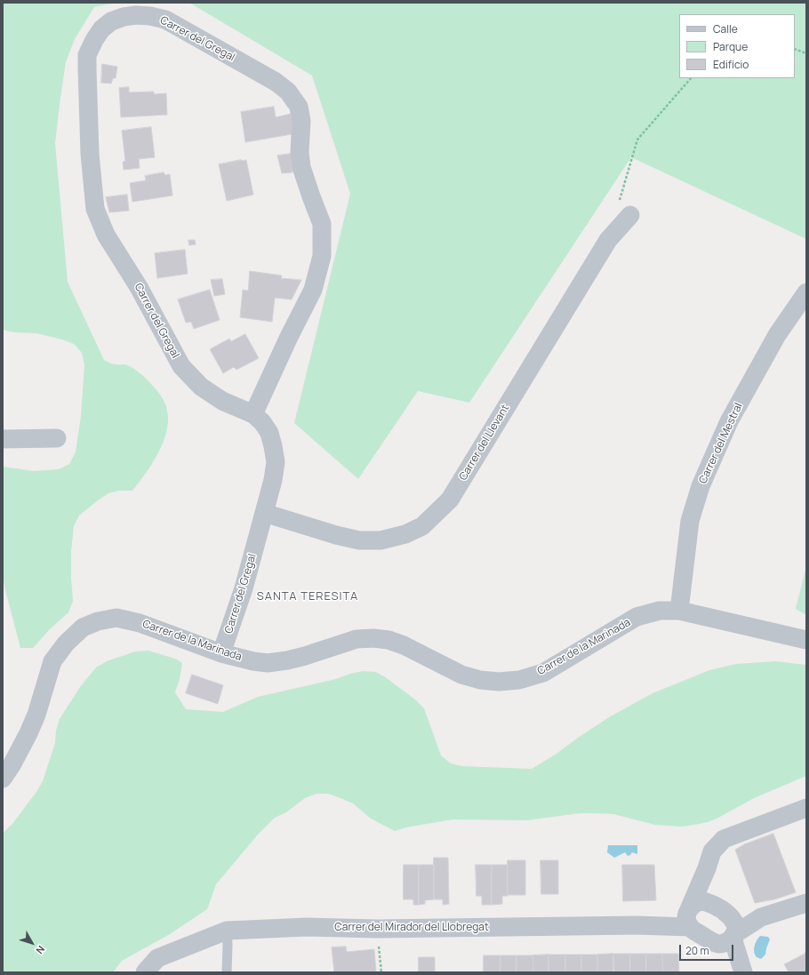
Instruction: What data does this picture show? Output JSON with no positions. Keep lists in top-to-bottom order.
{
  "streets": {
    "street": [
      "Carrer del Gregal",
      "Carrer del Llevant",
      "Carrer del Mestral",
      "Carrer de la Marinada",
      "Carrer del Mirador del Llobregat"
    ]
  },
  "crossings": [
    ["Carrer del Gregal", "Carrer del Llevant"],
    ["Carrer del Gregal", "Carrer de la Marinada"],
    ["Carrer del Mestral", "Carrer de la Marinada"]
  ],
  "districts": ["SANTA TERESITA"],
  "legend": ["Calle", "Parque", "Edificio"],
  "scale_bar": "20 m",
  "north": "bottom right"
}
